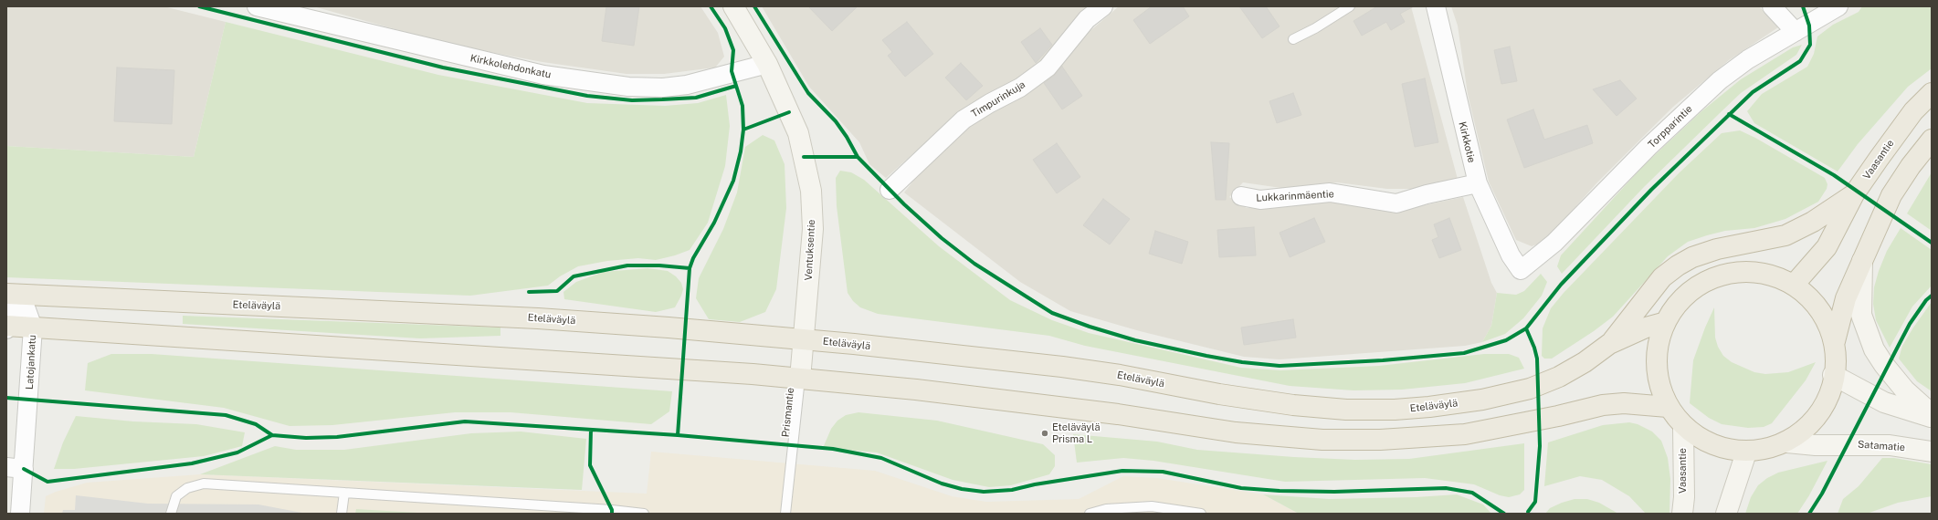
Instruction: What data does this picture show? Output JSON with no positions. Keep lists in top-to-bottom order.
{
  "streets": {
    "highway": ["Vaasantie", "Eteläväylä"],
    "main road": ["Ventuksentie", "Satamatie"],
    "street": [
      "Kirkkolehdonkatu",
      "Timpurinkuja",
      "Torpparintie",
      "Kirkkotie",
      "Lukkarinmäentie",
      "Latojankatu"
    ],
    "lane": ["Prismantie"]
  },
  "crossings": [
    ["Kirkkolehdonkatu", "Ventuksentie"],
    ["Torpparintie", "Kirkkotie"],
    ["Kirkkotie", "Lukkarinmäentie"],
    ["Ventuksentie", "Eteläväylä"],
    ["Ventuksentie", "Prismantie"],
    ["Eteläväylä", "Latojankatu"]
  ],
  "places": ["Eteläväylä Prisma L"]
}
